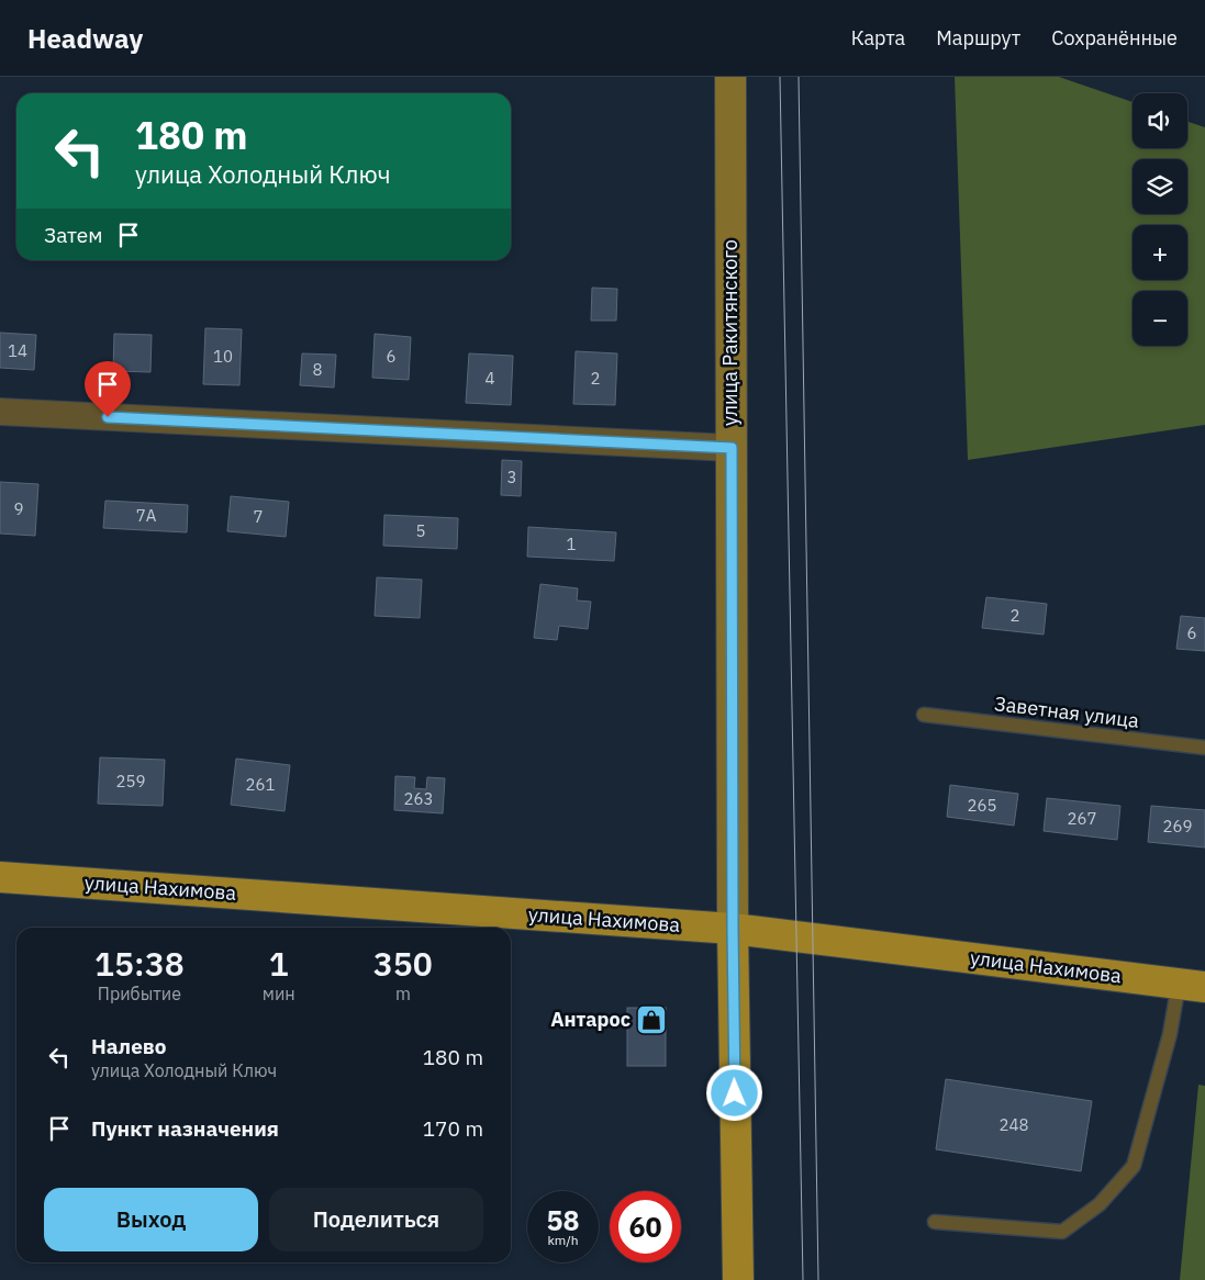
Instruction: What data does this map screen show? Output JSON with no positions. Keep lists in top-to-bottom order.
{
  "streets": {
    "main road": ["улица Ракитянского", "улица Нахимова"],
    "lane": ["Заветная улица"]
  },
  "crossings": [
    ["улица Ракитянского", "улица Нахимова"]
  ],
  "places": {
    "shop": ["Антарос"]
  },
  "house_numbers": [
    "14",
    "10",
    "6",
    "8",
    "4",
    "2",
    "3",
    "9",
    "7А",
    "7",
    "5",
    "1",
    "2",
    "6",
    "259",
    "261",
    "263",
    "265",
    "267",
    "269",
    "248"
  ],
  "page": {
    "header": "Headway",
    "nav": ["Карта", "Маршрут", "Сохранённые"],
    "map_buttons": ["+", "−"],
    "turn": ["180 m", "улица Холодный Ключ"],
    "then": "Затем",
    "eta": [
      "15:38",
      "Прибытие",
      "1",
      "мин",
      "350",
      "m"
    ],
    "list": [
      {
        "name": "Налево",
        "note": "улица Холодный Ключ",
        "value": "180 m"
      },
      {
        "name": "Пункт назначения",
        "value": "170 m"
      }
    ],
    "buttons": ["Выход", "Поделиться"],
    "speed": "58 km/h",
    "limit": "60"
  }
}
